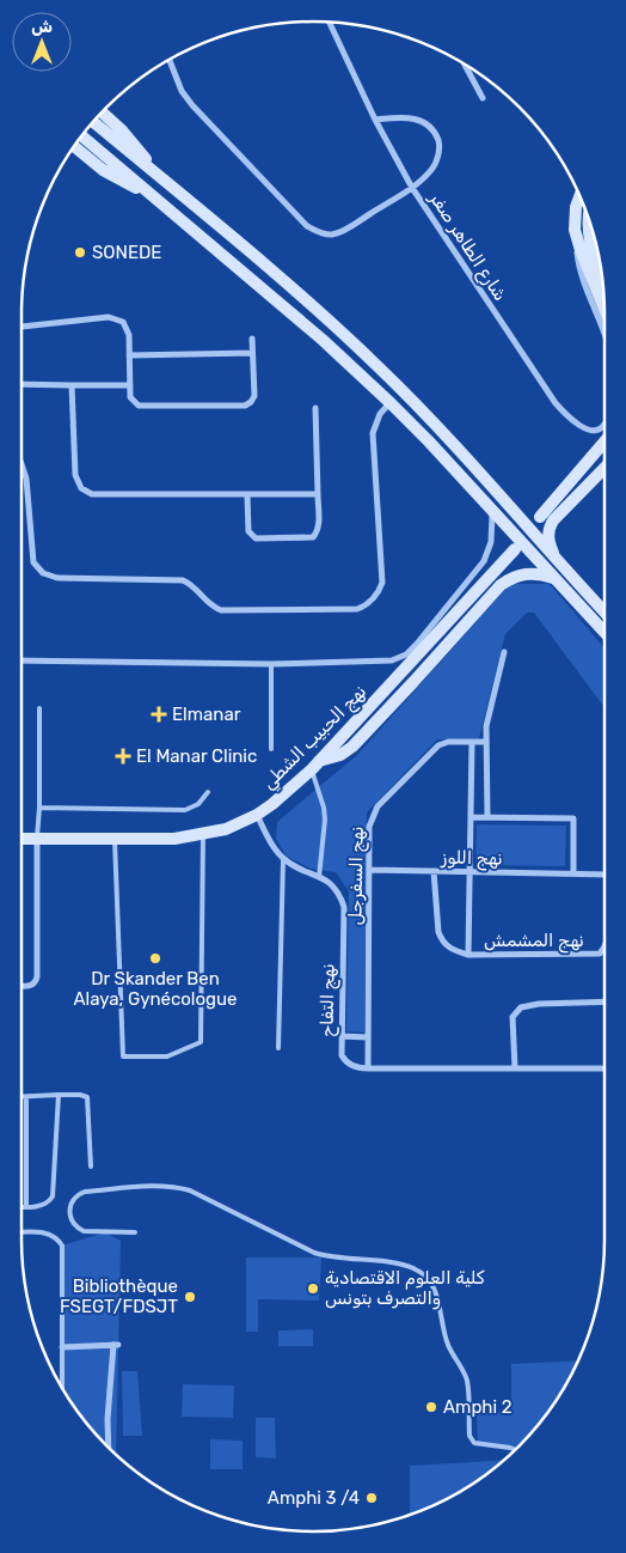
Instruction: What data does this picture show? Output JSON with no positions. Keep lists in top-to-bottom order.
{
  "streets": {
    "street": [
      "شارع الطاهر صفر",
      "نهج الحبيب الشطي",
      "نهج اللوز",
      "نهج السفرجل",
      "نهج المشمش",
      "نهج التفاح"
    ]
  },
  "crossings": [
    ["نهج الحبيب الشطي", "نهج التفاح"],
    ["نهج اللوز", "نهج السفرجل"],
    ["نهج اللوز", "نهج المشمش"],
    ["نهج السفرجل", "نهج المشمش"],
    ["نهج السفرجل", "نهج التفاح"]
  ],
  "places": {
    "other": [
      "SONEDE",
      "Dr Skander Ben Alaya, Gynécologue",
      "كلية العلوم الاقتصادية والتصرف بتونس",
      "Bibliothèque FSEGT/FDSJT",
      "Amphi 2",
      "Amphi 3 /4"
    ],
    "health": ["Elmanar", "El Manar Clinic"]
  },
  "north": "top"
}
